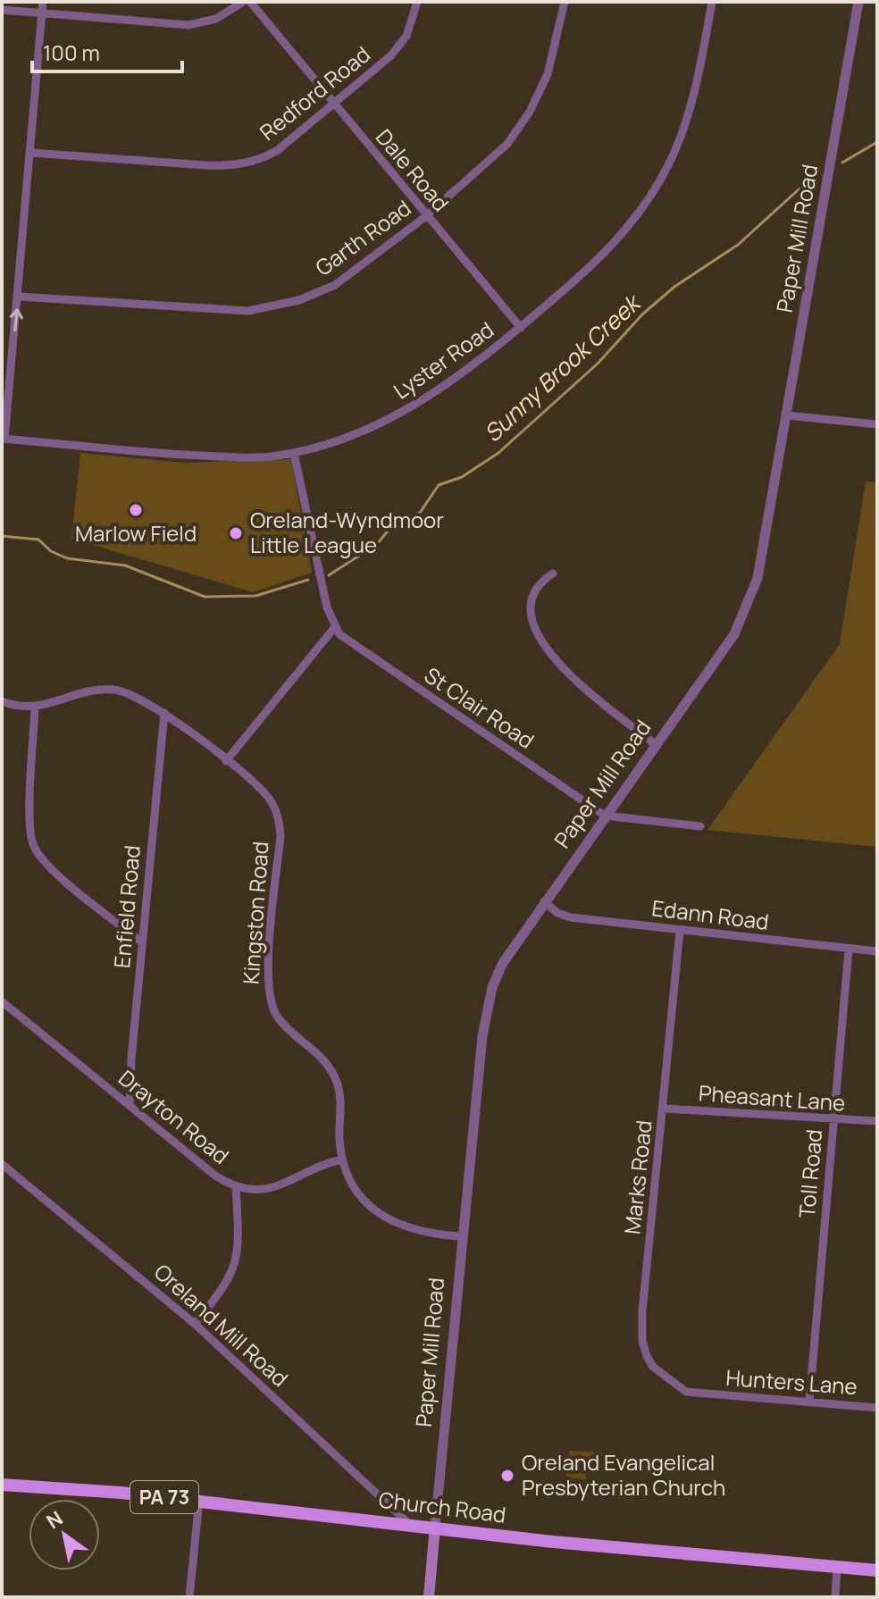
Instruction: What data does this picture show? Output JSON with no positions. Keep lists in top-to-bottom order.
{
  "streets": {
    "main road": ["Paper Mill Road", "PA 73", "Church Road"],
    "street": [
      "Redford Road",
      "Dale Road",
      "Garth Road",
      "Lyster Road",
      "St Clair Road",
      "Enfield Road",
      "Kingston Road",
      "Edann Road",
      "Pheasant Lane",
      "Drayton Road",
      "Toll Road",
      "Marks Road",
      "Oreland Mill Road",
      "Hunters Lane"
    ]
  },
  "crossings": [
    ["Redford Road", "Dale Road"],
    ["Dale Road", "Garth Road"],
    ["Dale Road", "Lyster Road"],
    ["Paper Mill Road", "St Clair Road"],
    ["Paper Mill Road", "Kingston Road"],
    ["Paper Mill Road", "Edann Road"],
    ["Paper Mill Road", "Church Road"],
    ["Enfield Road", "Kingston Road"],
    ["Enfield Road", "Drayton Road"],
    ["Kingston Road", "Drayton Road"],
    ["Edann Road", "Toll Road"],
    ["Edann Road", "Marks Road"],
    ["Pheasant Lane", "Toll Road"],
    ["Pheasant Lane", "Marks Road"],
    ["Toll Road", "Hunters Lane"],
    ["Marks Road", "Hunters Lane"],
    ["Oreland Mill Road", "Church Road"]
  ],
  "water": ["Sunny Brook Creek"],
  "places": ["Marlow Field", "Oreland-Wyndmoor Little League", "Oreland Evangelical Presbyterian Church"],
  "scale_bar": "100 m",
  "north": "top left"
}
